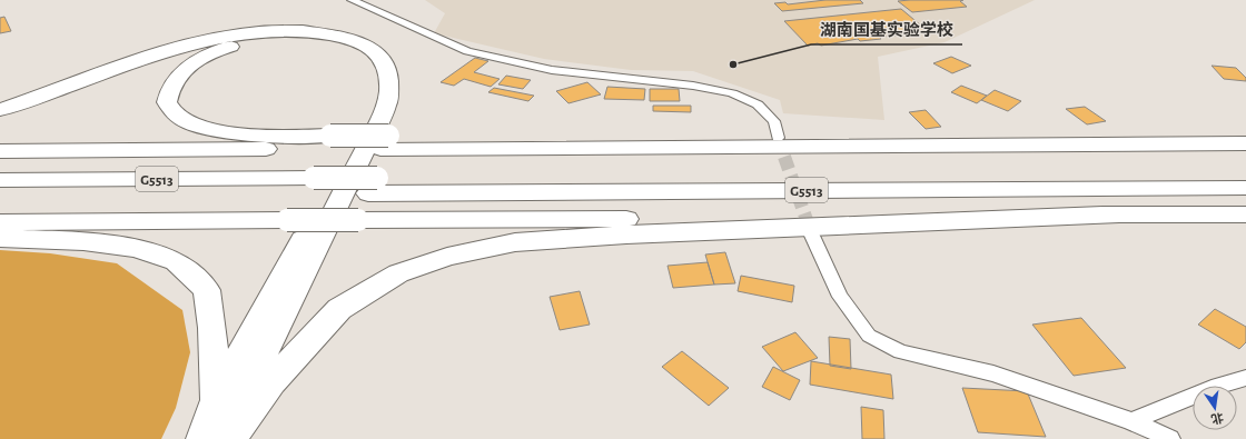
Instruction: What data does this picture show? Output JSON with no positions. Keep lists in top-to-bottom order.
{
  "streets": {
    "highway": ["G5513"]
  },
  "places": ["湖南国基实验学校"],
  "north": "bottom"
}
